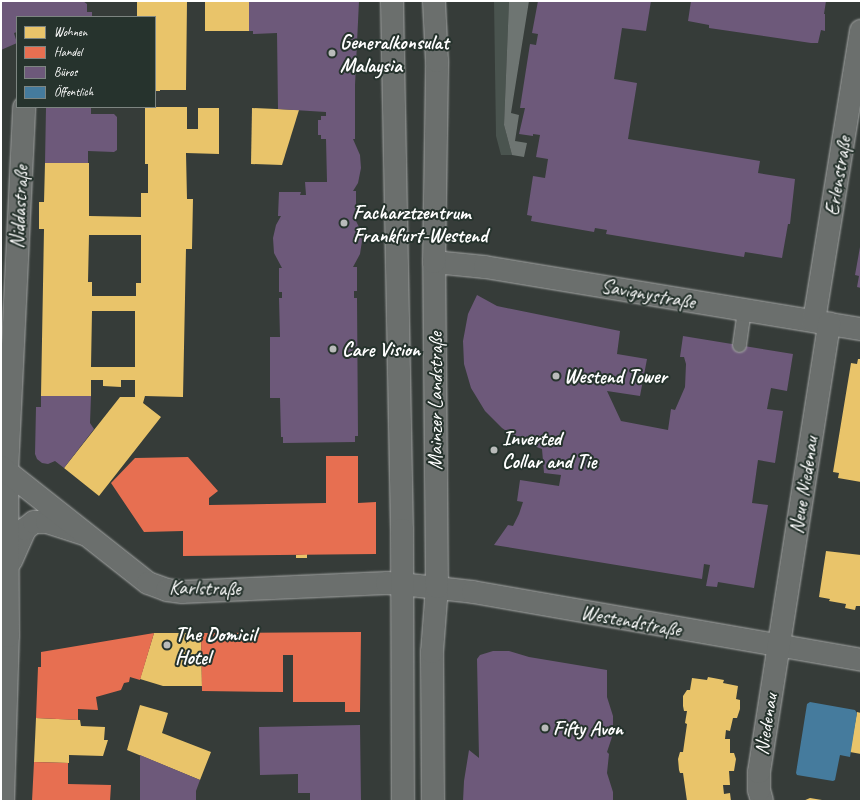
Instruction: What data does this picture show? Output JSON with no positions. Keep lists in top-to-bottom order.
{
  "streets": {
    "street": [
      "Erlenstraße",
      "Niddastraße",
      "Savignystraße",
      "Mainzer Landstraße",
      "Neue Niedenau",
      "Karlstraße",
      "Westendstraße",
      "Niedenau"
    ]
  },
  "crossings": [
    ["Erlenstraße", "Savignystraße"],
    ["Erlenstraße", "Neue Niedenau"],
    ["Niddastraße", "Karlstraße"],
    ["Savignystraße", "Mainzer Landstraße"],
    ["Savignystraße", "Neue Niedenau"],
    ["Mainzer Landstraße", "Karlstraße"],
    ["Mainzer Landstraße", "Westendstraße"],
    ["Neue Niedenau", "Westendstraße"],
    ["Neue Niedenau", "Niedenau"],
    ["Karlstraße", "Westendstraße"],
    ["Westendstraße", "Niedenau"]
  ],
  "places": [
    "Generalkonsulat Malaysia",
    "Facharztzentrum Frankfurt-Westend",
    "Care Vision",
    "Westend Tower",
    "Inverted Collar and Tie",
    "The Domicil Hotel",
    "Fifty Avon"
  ],
  "legend": [
    "Wohnen",
    "Handel",
    "Büros",
    "Öffentlich"
  ]
}
